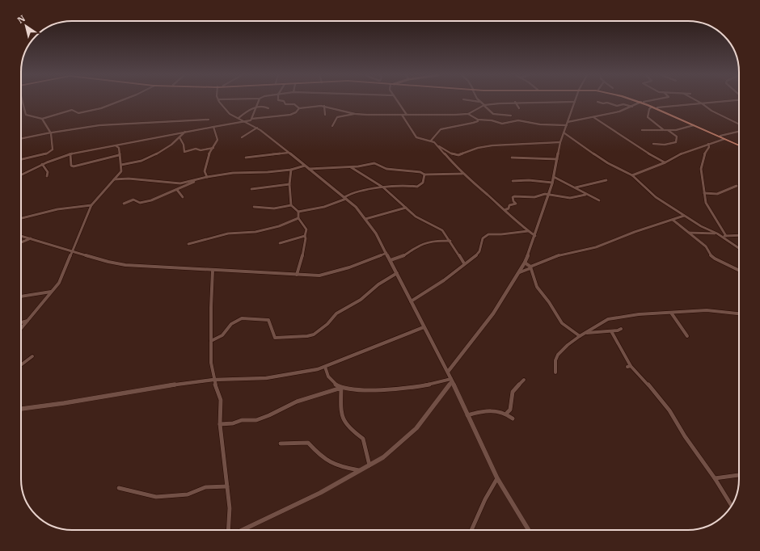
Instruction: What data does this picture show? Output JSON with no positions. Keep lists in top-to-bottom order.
{
  "north": "top left"
}
